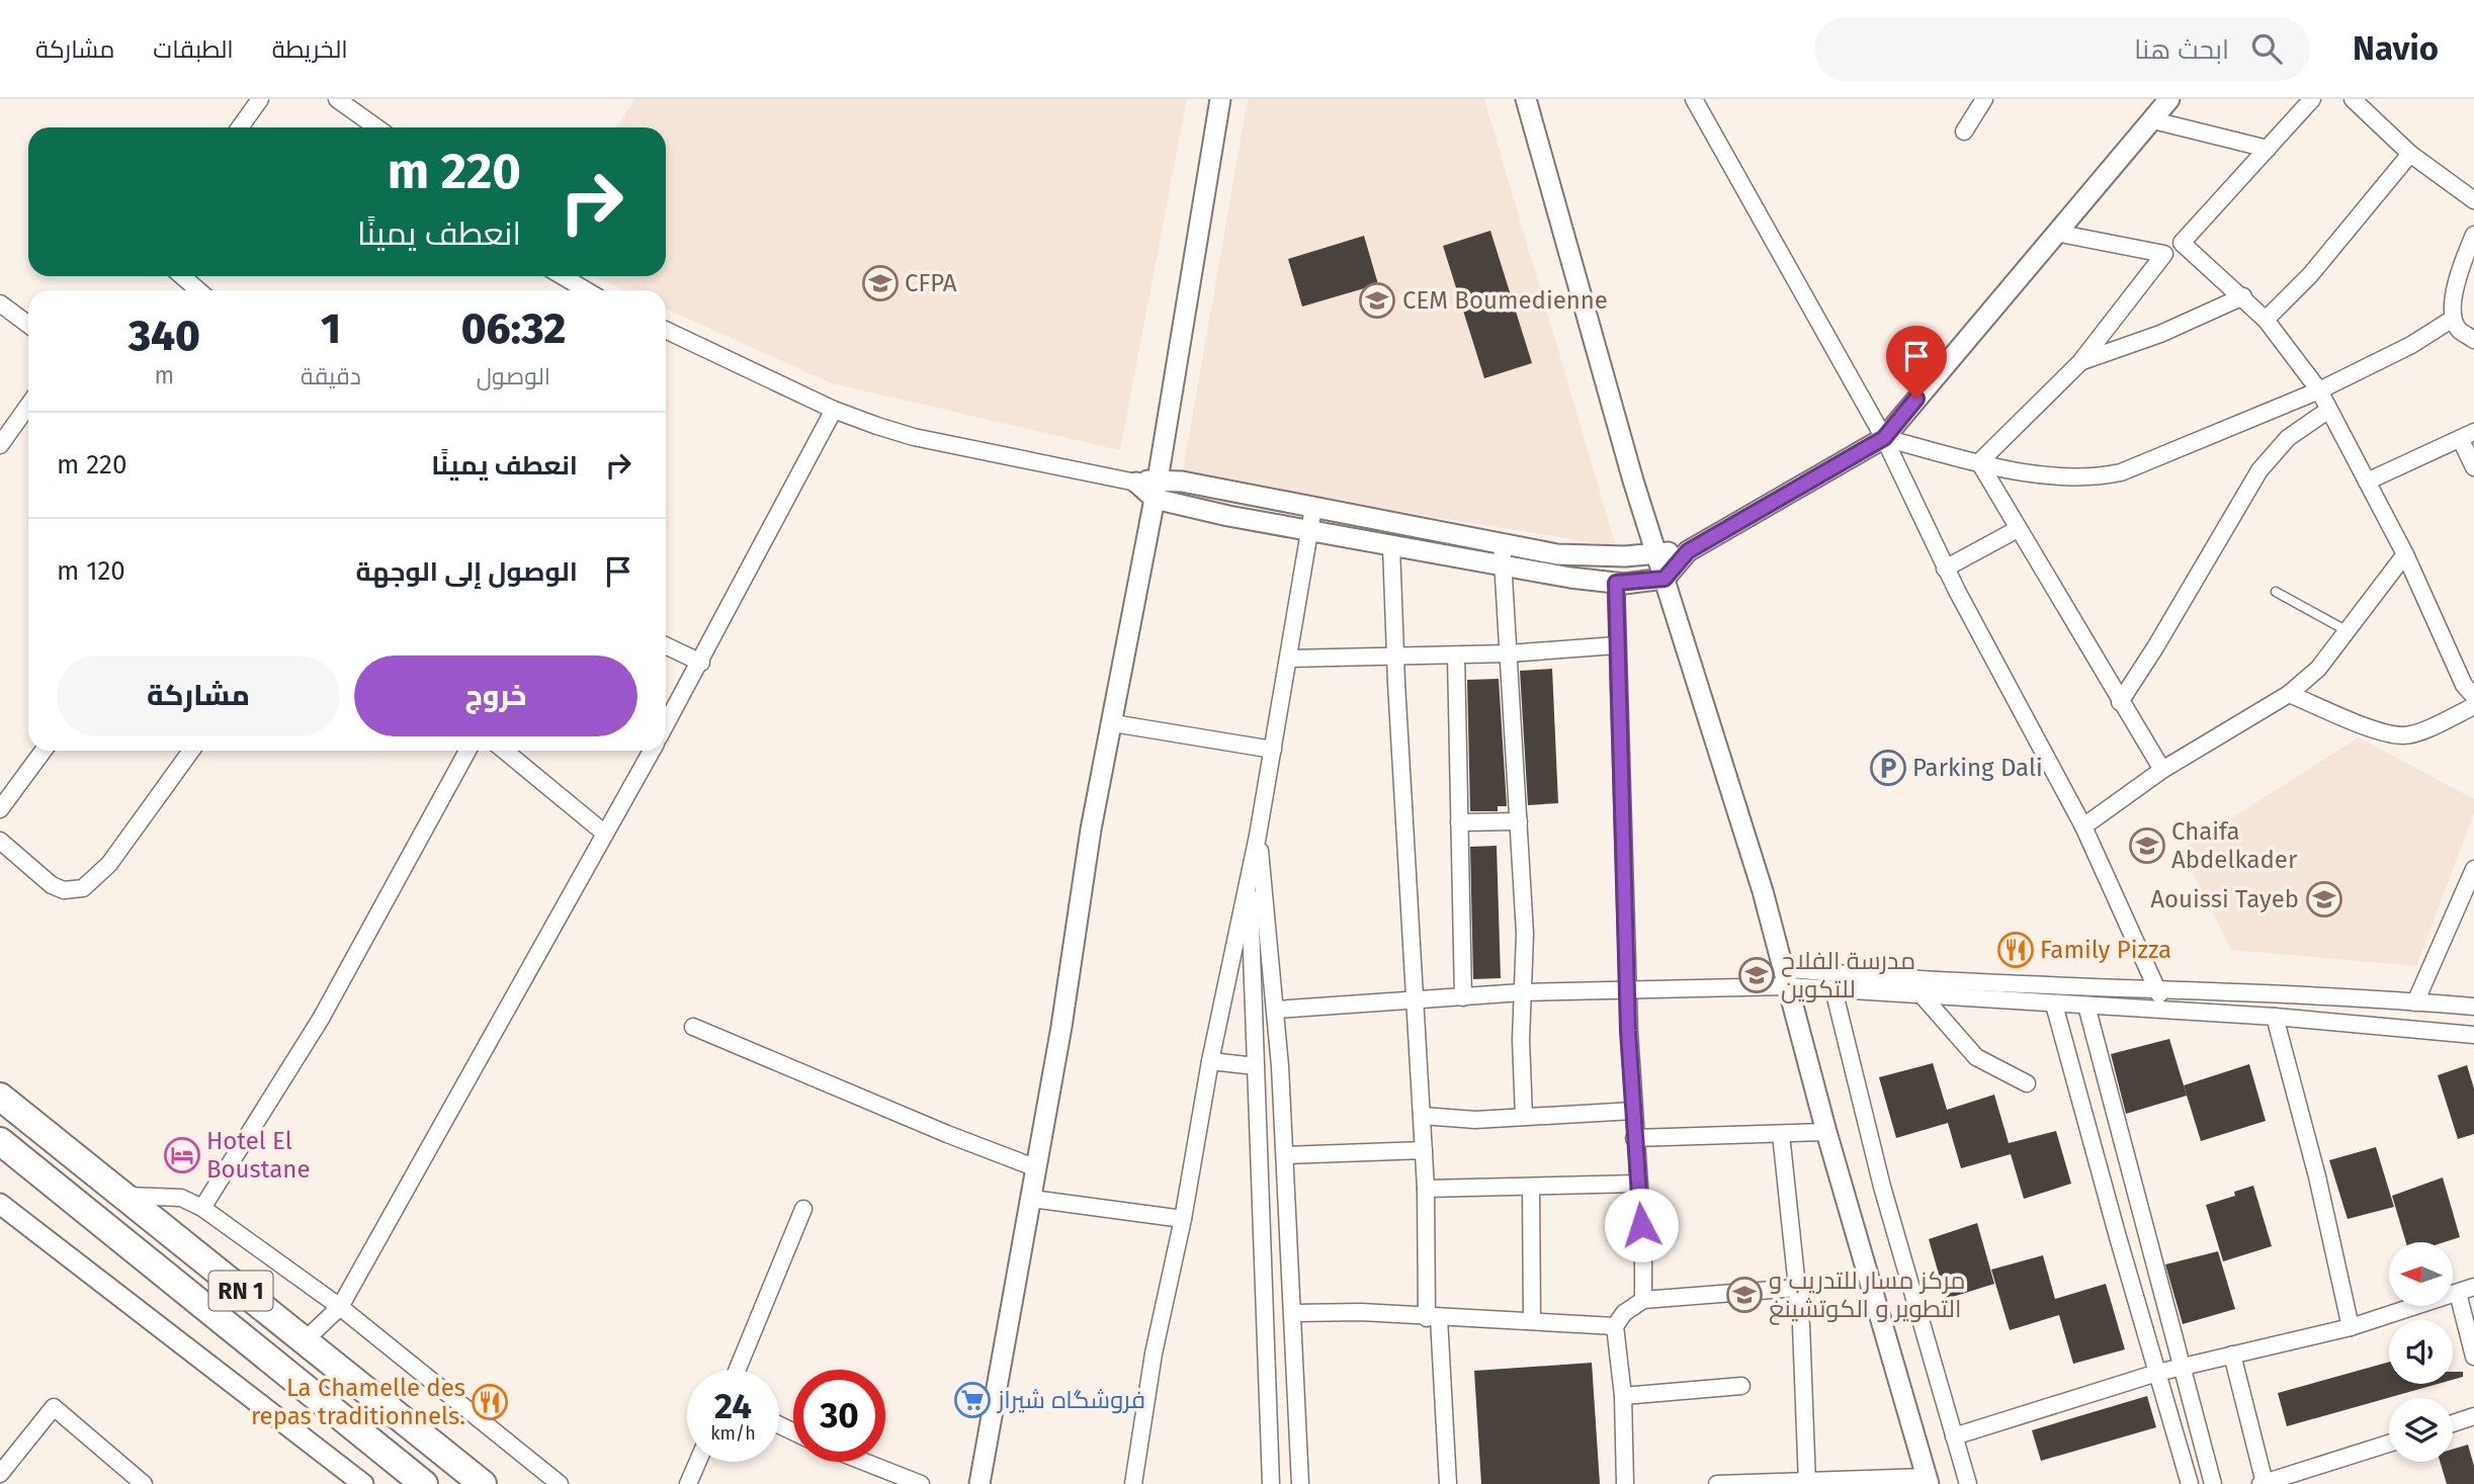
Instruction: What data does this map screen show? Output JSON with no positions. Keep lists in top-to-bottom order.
{
  "streets": {
    "highway": ["RN 1"]
  },
  "places": {
    "school or university": [
      "CFPA",
      "CEM Boumedienne",
      "Chaifa Abdelkader",
      "Aouissi Tayeb",
      "مدرسة الفلاح للتكوين",
      "مركز مسار للتدريب و التطوير و الكوتشينغ"
    ],
    "parking": ["Parking Dali"],
    "restaurant": ["Family Pizza", "La Chamelle des repas traditionnels."],
    "hotel": ["Hotel El Boustane"],
    "supermarket": ["فروشگاه شيراز"]
  },
  "north": "left",
  "page": {
    "header": "Navio",
    "search": "ابحث هنا",
    "nav": ["الخريطة", "الطبقات", "مشاركة"],
    "turn": ["220 m", "انعطف يمينًا"],
    "eta": [
      "06:32",
      "الوصول",
      "1",
      "دقيقة",
      "340",
      "m"
    ],
    "list": [
      {
        "name": "انعطف يمينًا",
        "value": "220 m"
      },
      {
        "name": "الوصول إلى الوجهة",
        "value": "120 m"
      }
    ],
    "buttons": ["خروج", "مشاركة"],
    "speed": "24 km/h",
    "limit": "30"
  }
}
